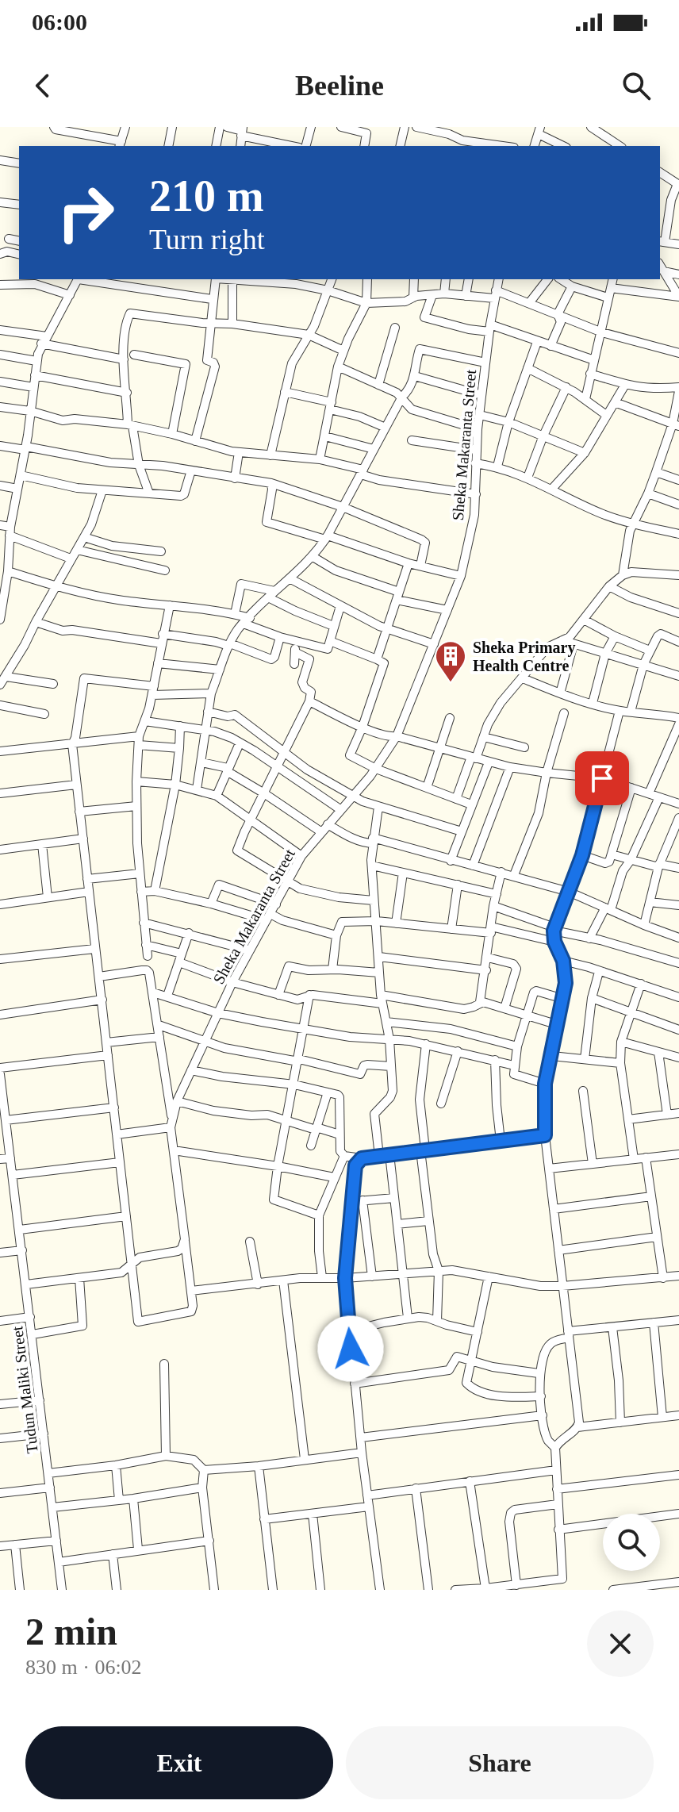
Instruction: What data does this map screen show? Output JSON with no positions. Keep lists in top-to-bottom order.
{
  "streets": {
    "street": ["Sheka Makaranta Street", "Tudun Maliki Street"]
  },
  "places": {
    "building": ["Sheka Primary Health Centre"]
  },
  "page": {
    "status": "06:00",
    "header": "Beeline",
    "turn": ["210 m", "Turn right"],
    "heading": ["2 min", "830 m · 06:02"],
    "buttons": ["Exit", "Share"]
  }
}
